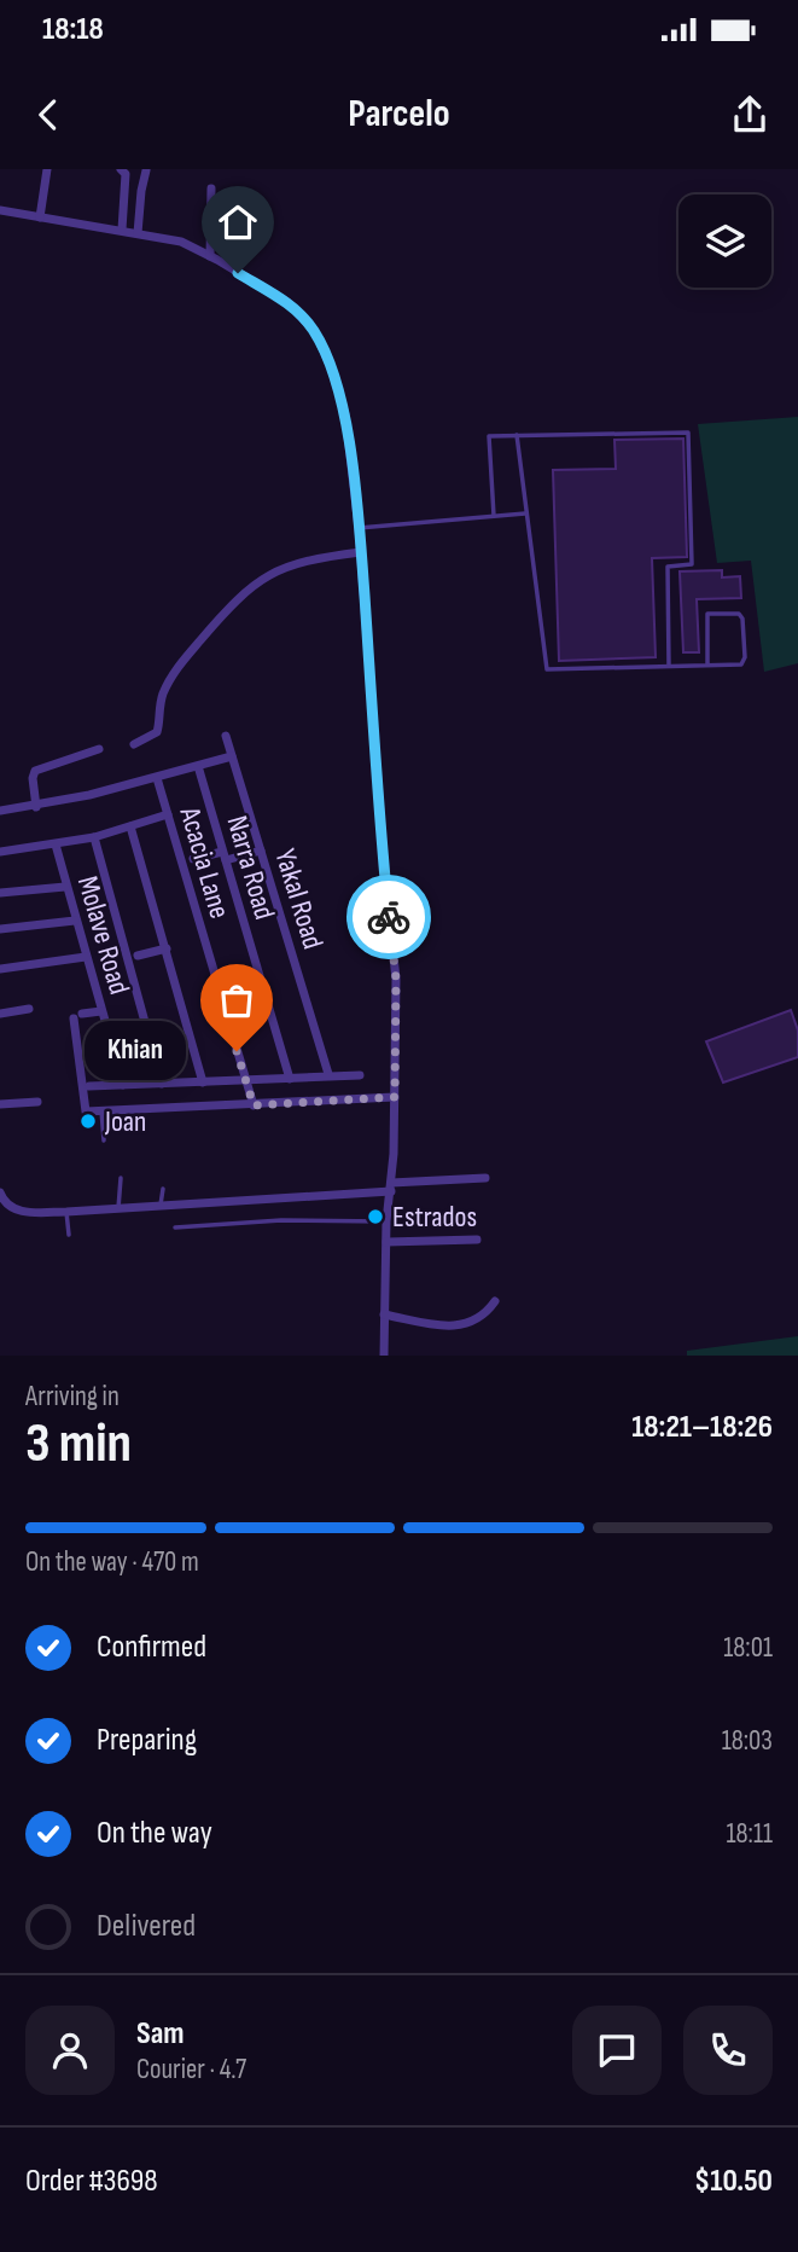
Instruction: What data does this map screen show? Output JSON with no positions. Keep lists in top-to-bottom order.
{
  "streets": {
    "street": [
      "Acacia Lane",
      "Narra Road",
      "Yakal Road",
      "Molave Road"
    ]
  },
  "places": ["Khian", "Joan", "Estrados"],
  "page": {
    "status": "18:18",
    "header": "Parcelo",
    "bubble": "Khian",
    "heading": ["3 min", "Arriving in", "18:21–18:26"],
    "panel": [
      "Sam",
      "Courier · 4.7",
      "Order #3698",
      "$10.50"
    ],
    "bar": "On the way · 470 m",
    "list": [
      ["Confirmed", "18:01"],
      ["Preparing", "18:03"],
      ["On the way", "18:11"],
      "Delivered"
    ]
  }
}
